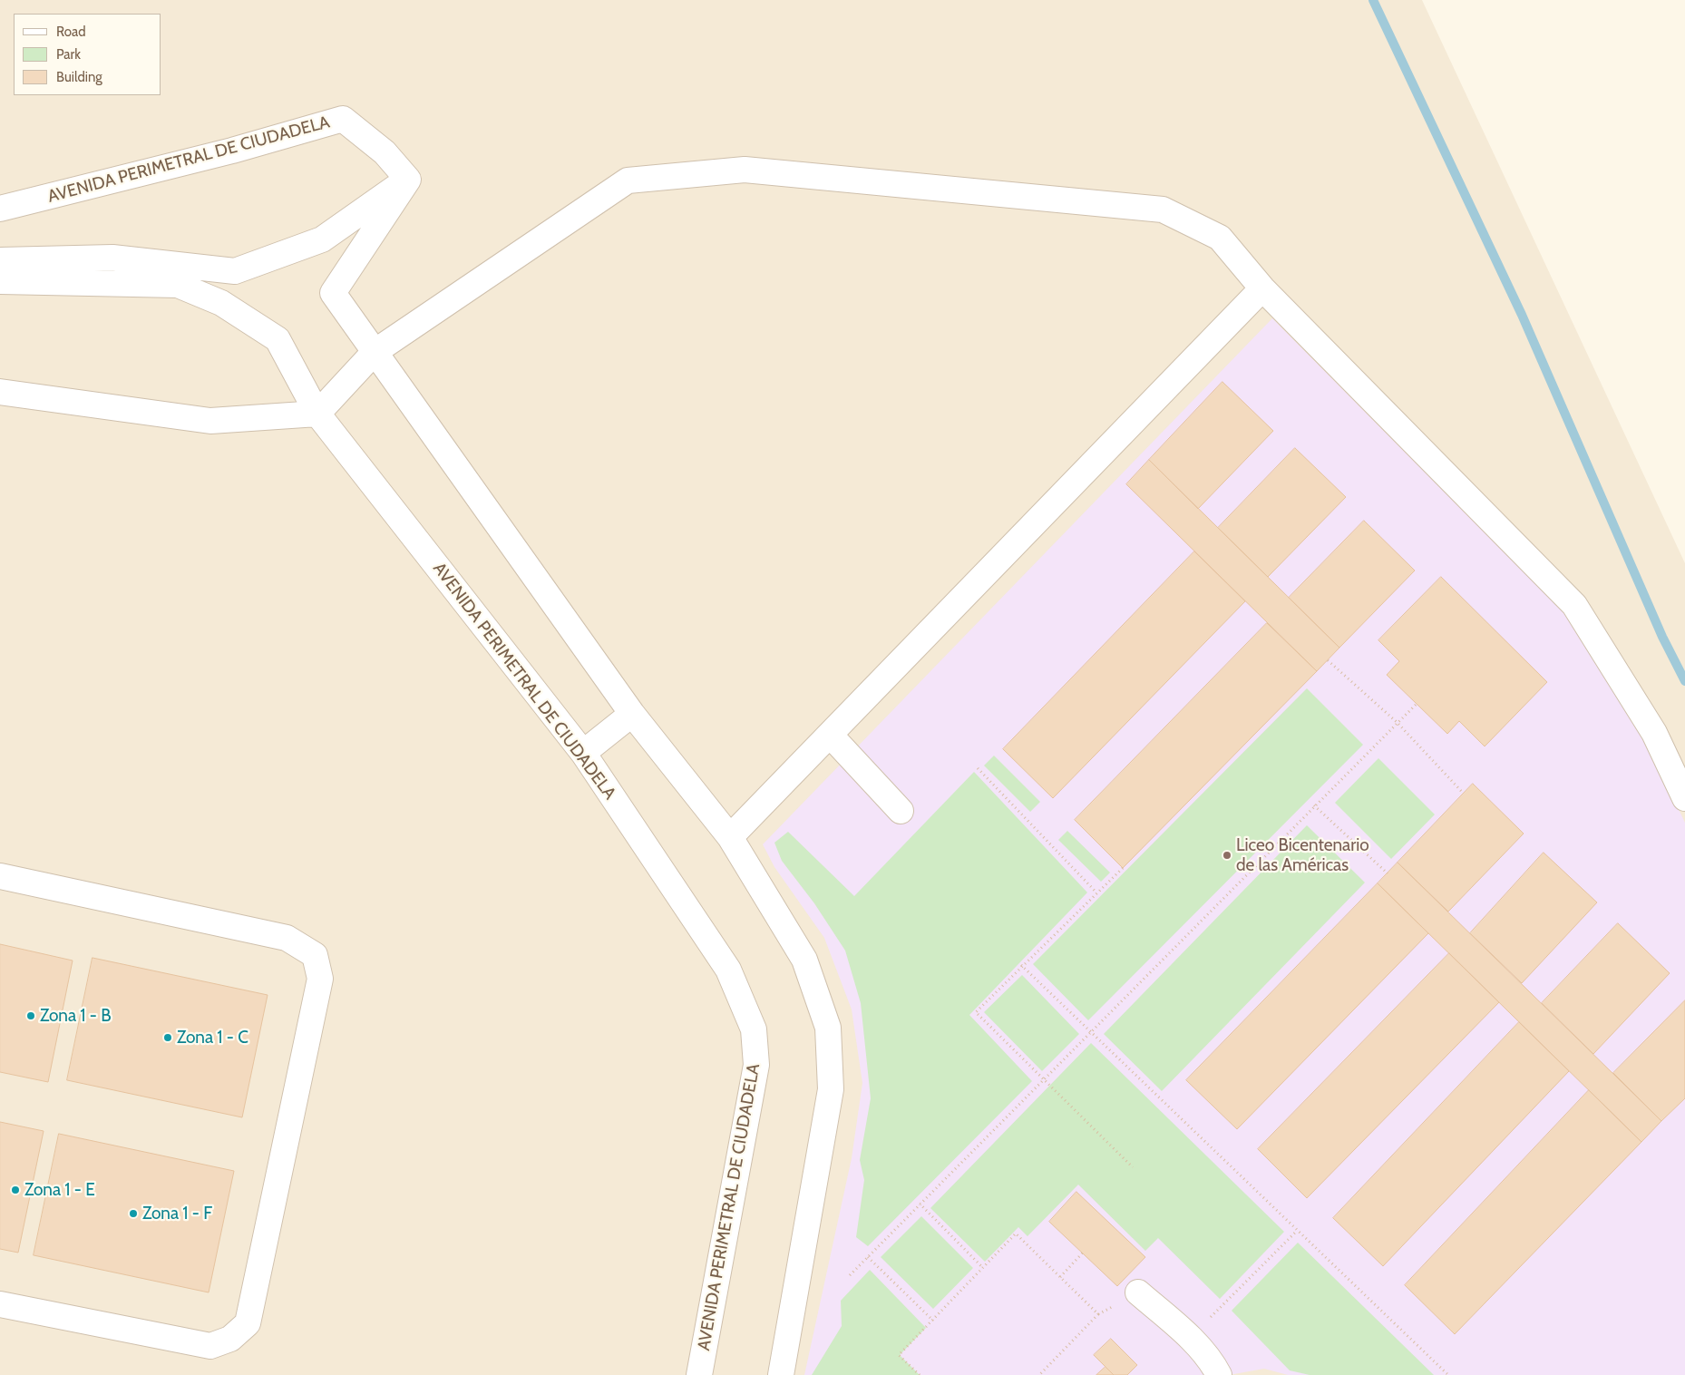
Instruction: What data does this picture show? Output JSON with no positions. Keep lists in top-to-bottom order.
{
  "streets": {
    "street": ["AVENIDA PERIMETRAL DE CIUDADELA"]
  },
  "places": [
    "Liceo Bicentenario de las Américas",
    "Zona 1 - B",
    "Zona 1 - C",
    "Zona 1 - E",
    "Zona 1 - F"
  ],
  "legend": ["Road", "Park", "Building"]
}
